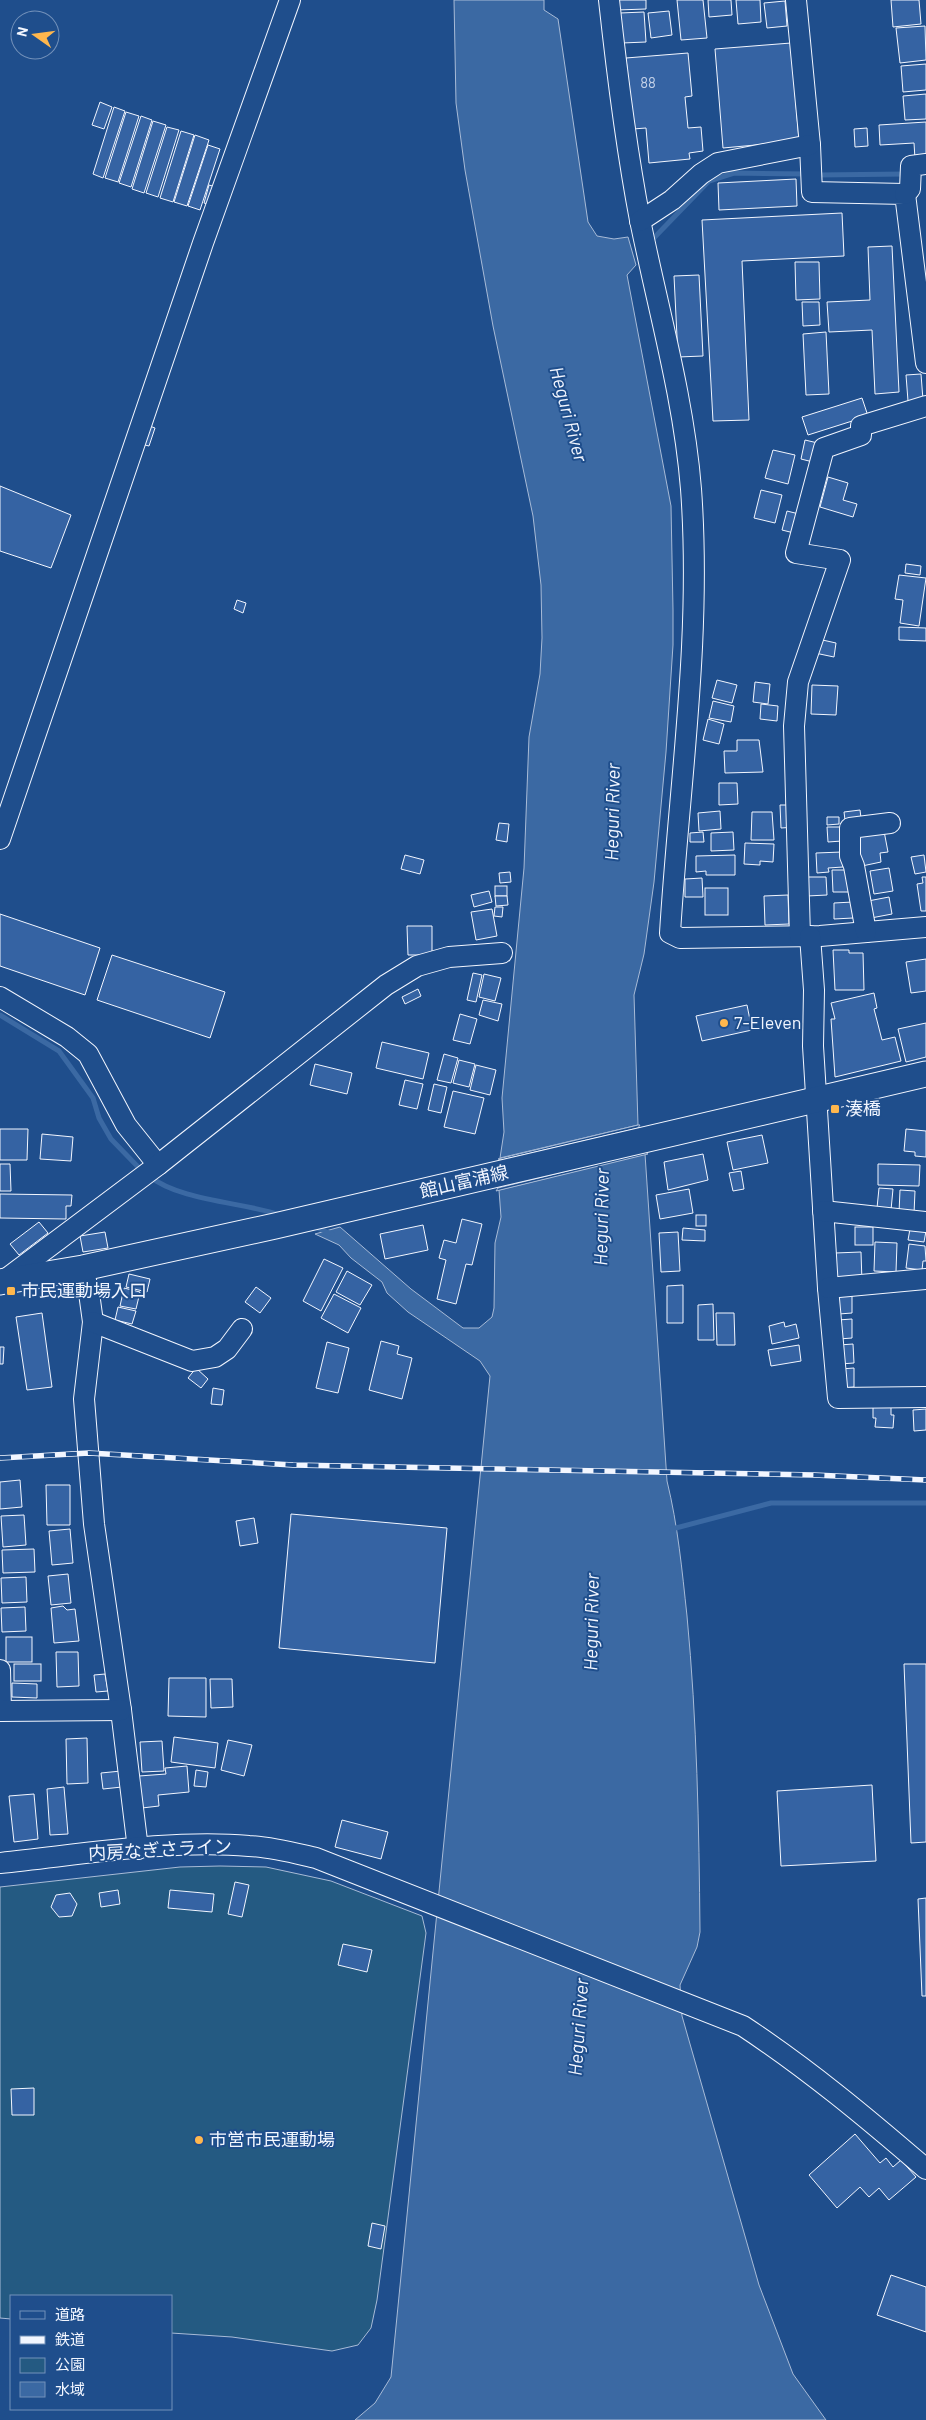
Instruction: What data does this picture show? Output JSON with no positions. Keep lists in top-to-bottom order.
{
  "streets": {
    "main road": ["館山富浦線"],
    "street": ["内房なぎさライン"]
  },
  "water": ["Heguri River"],
  "places": {
    "other": ["7-Eleven", "市営市民運動場"],
    "transit": ["湊橋", "市民運動場入口"]
  },
  "house_numbers": ["88"],
  "legend": [
    "道路",
    "鉄道",
    "公園",
    "水域"
  ],
  "north": "left"
}
